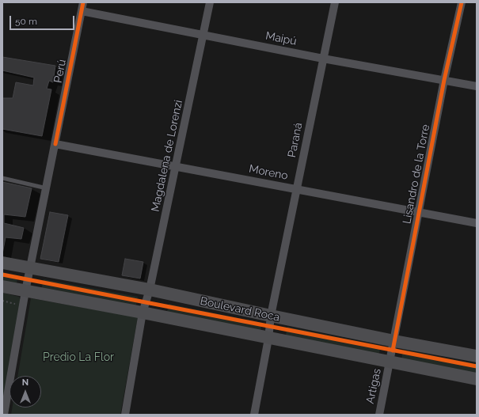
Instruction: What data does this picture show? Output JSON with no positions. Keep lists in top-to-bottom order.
{
  "streets": {
    "main road": ["Boulevard Roca"],
    "street": [
      "Maipú",
      "Perú",
      "Paraná",
      "Magdalena de Lorenzi",
      "Moreno",
      "Lisandro de la Torre",
      "Artigas"
    ]
  },
  "crossings": [
    ["Maipú", "Perú"],
    ["Maipú", "Paraná"],
    ["Maipú", "Magdalena de Lorenzi"],
    ["Maipú", "Lisandro de la Torre"],
    ["Perú", "Moreno"],
    ["Perú", "Boulevard Roca"],
    ["Paraná", "Moreno"],
    ["Paraná", "Boulevard Roca"],
    ["Magdalena de Lorenzi", "Moreno"],
    ["Magdalena de Lorenzi", "Boulevard Roca"],
    ["Moreno", "Lisandro de la Torre"],
    ["Lisandro de la Torre", "Boulevard Roca"],
    ["Lisandro de la Torre", "Artigas"],
    ["Boulevard Roca", "Artigas"]
  ],
  "parks": ["Predio La Flor"],
  "scale_bar": "50 m",
  "north": "top"
}
